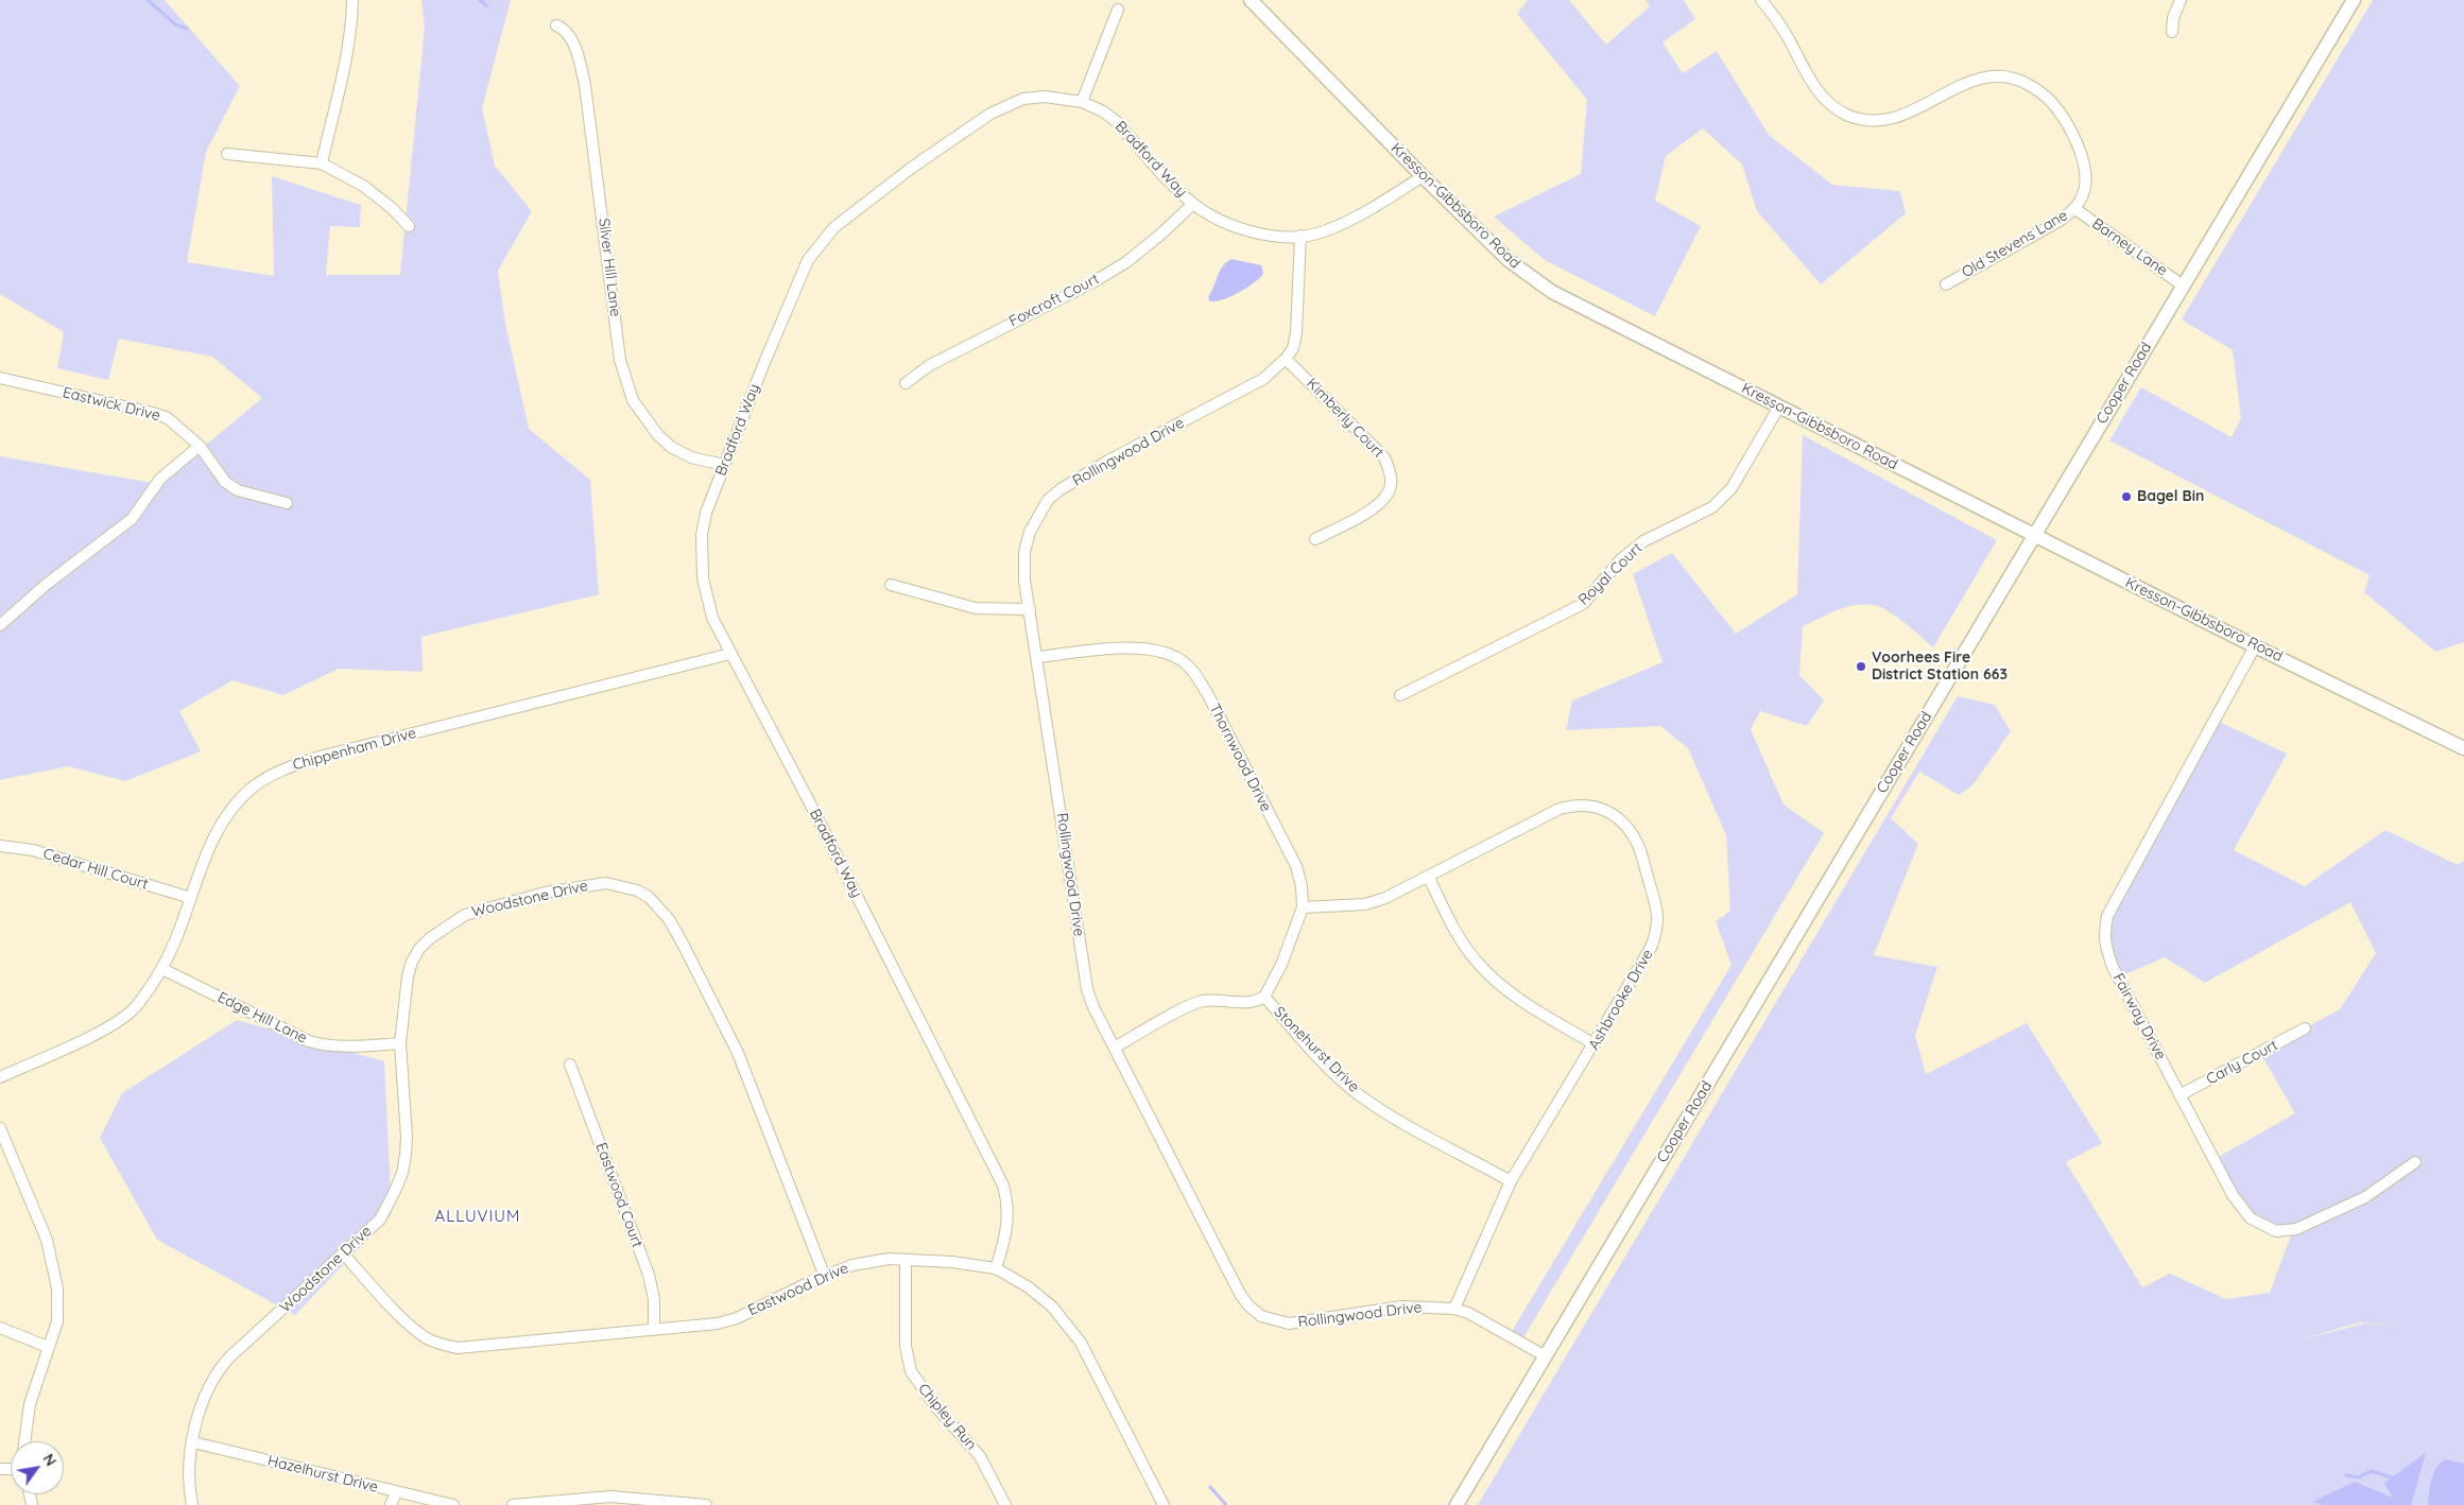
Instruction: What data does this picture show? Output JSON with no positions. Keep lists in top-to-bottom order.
{
  "streets": {
    "street": [
      "Bradford Way",
      "Kresson-Gibbsboro Road",
      "Old Stevens Lane",
      "Barney Lane",
      "Silver Hill Lane",
      "Foxcroft Court",
      "Cooper Road",
      "Eastwick Drive",
      "Kimberly Court",
      "Rollingwood Drive",
      "Royal Court",
      "Chippenham Drive",
      "Thornwood Drive",
      "Cedar Hill Court",
      "Woodstone Drive",
      "Ashbrooke Drive",
      "Fairway Drive",
      "Edge Hill Lane",
      "Stonehurst Drive",
      "Carly Court",
      "Eastwood Court",
      "Eastwood Drive",
      "Chipley Run",
      "Hazelhurst Drive"
    ]
  },
  "crossings": [
    ["Bradford Way", "Kresson-Gibbsboro Road"],
    ["Bradford Way", "Silver Hill Lane"],
    ["Bradford Way", "Foxcroft Court"],
    ["Bradford Way", "Chippenham Drive"],
    ["Bradford Way", "Eastwood Drive"],
    ["Kresson-Gibbsboro Road", "Cooper Road"],
    ["Kresson-Gibbsboro Road", "Royal Court"],
    ["Kresson-Gibbsboro Road", "Fairway Drive"],
    ["Old Stevens Lane", "Barney Lane"],
    ["Barney Lane", "Cooper Road"],
    ["Cooper Road", "Rollingwood Drive"],
    ["Kimberly Court", "Rollingwood Drive"],
    ["Rollingwood Drive", "Thornwood Drive"],
    ["Rollingwood Drive", "Ashbrooke Drive"],
    ["Rollingwood Drive", "Stonehurst Drive"],
    ["Chippenham Drive", "Cedar Hill Court"],
    ["Chippenham Drive", "Edge Hill Lane"],
    ["Thornwood Drive", "Ashbrooke Drive"],
    ["Thornwood Drive", "Stonehurst Drive"],
    ["Woodstone Drive", "Edge Hill Lane"],
    ["Woodstone Drive", "Eastwood Drive"],
    ["Woodstone Drive", "Hazelhurst Drive"],
    ["Ashbrooke Drive", "Stonehurst Drive"],
    ["Fairway Drive", "Carly Court"],
    ["Eastwood Court", "Eastwood Drive"],
    ["Eastwood Drive", "Chipley Run"]
  ],
  "districts": ["ALLUVIUM"],
  "places": ["Bagel Bin", "Voorhees Fire District Station 663"],
  "north": "top right"
}
